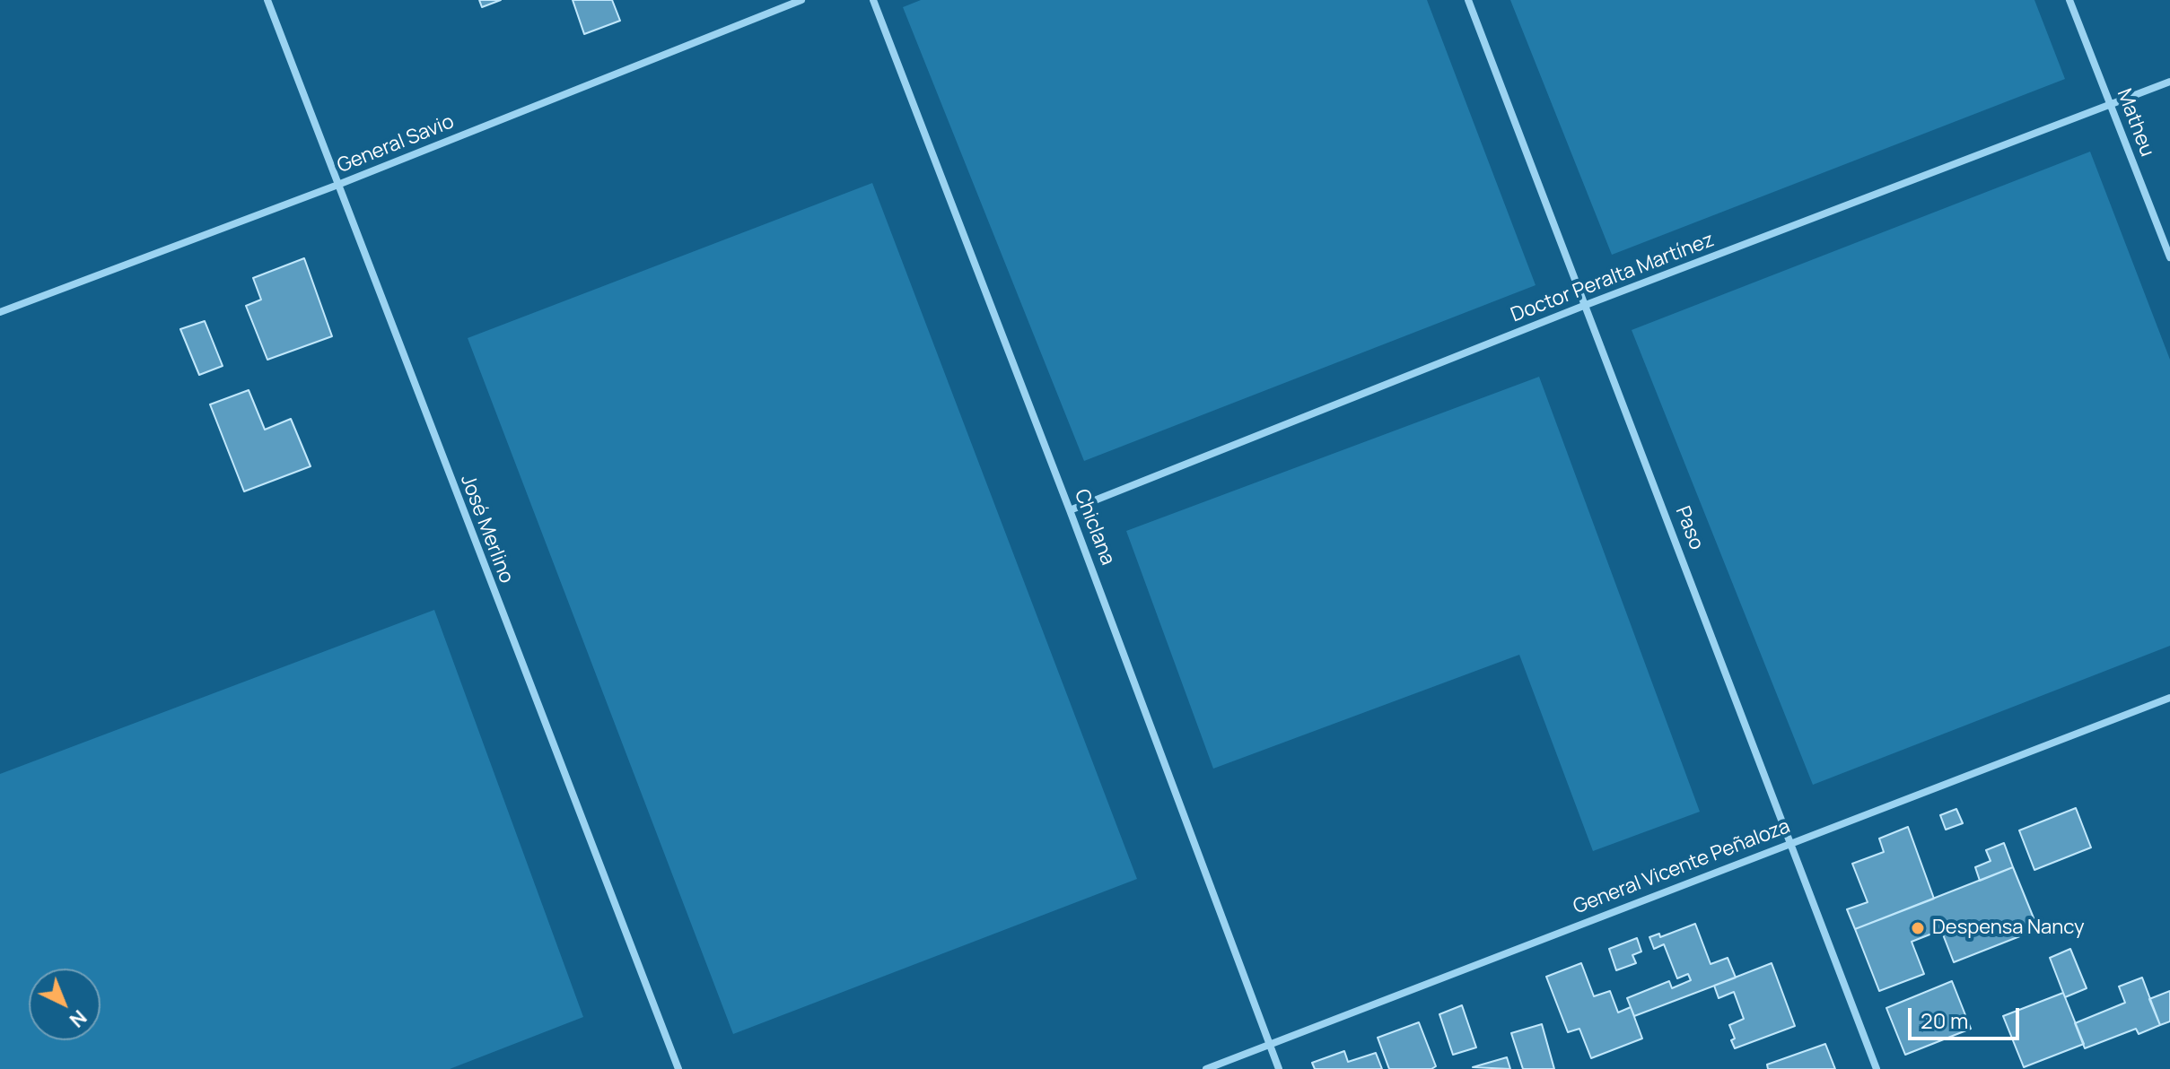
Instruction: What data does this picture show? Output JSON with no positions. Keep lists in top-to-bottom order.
{
  "streets": {
    "street": [
      "Matheu",
      "General Savio",
      "Doctor Peralta Martínez",
      "Chiclana",
      "Paso",
      "José Merlino",
      "General Vicente Peñaloza"
    ]
  },
  "crossings": [
    ["Matheu", "Doctor Peralta Martínez"],
    ["General Savio", "José Merlino"],
    ["Doctor Peralta Martínez", "Chiclana"],
    ["Doctor Peralta Martínez", "Paso"],
    ["Chiclana", "General Vicente Peñaloza"],
    ["Paso", "General Vicente Peñaloza"]
  ],
  "places": ["Despensa Nancy"],
  "scale_bar": "20 m",
  "north": "bottom right"
}
